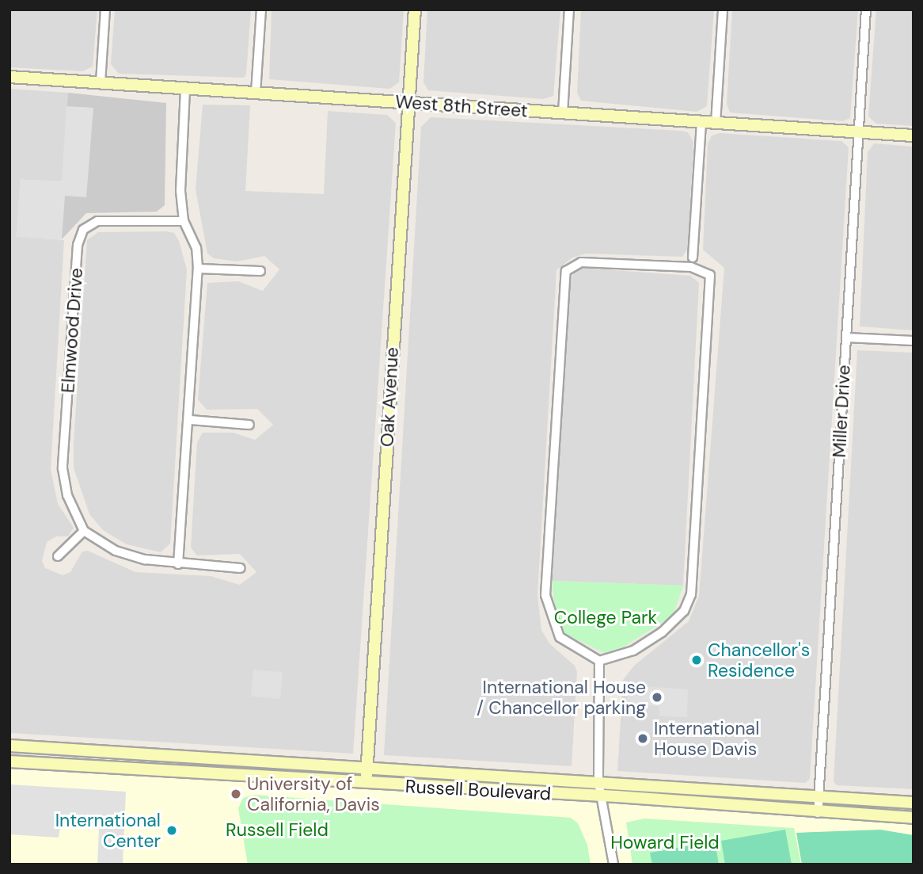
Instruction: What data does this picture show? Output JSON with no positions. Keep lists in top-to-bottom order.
{
  "streets": {
    "main road": ["West 8th Street", "Oak Avenue", "Russell Boulevard"],
    "street": ["Elmwood Drive", "Miller Drive"]
  },
  "crossings": [
    ["West 8th Street", "Oak Avenue"],
    ["West 8th Street", "Miller Drive"],
    ["Oak Avenue", "Russell Boulevard"],
    ["Miller Drive", "Russell Boulevard"]
  ],
  "parks": ["College Park", "Russell Field", "Howard Field"],
  "places": [
    "Chancellor's Residence",
    "International House / Chancellor parking",
    "International House Davis",
    "University of California, Davis",
    "International Center"
  ]
}
